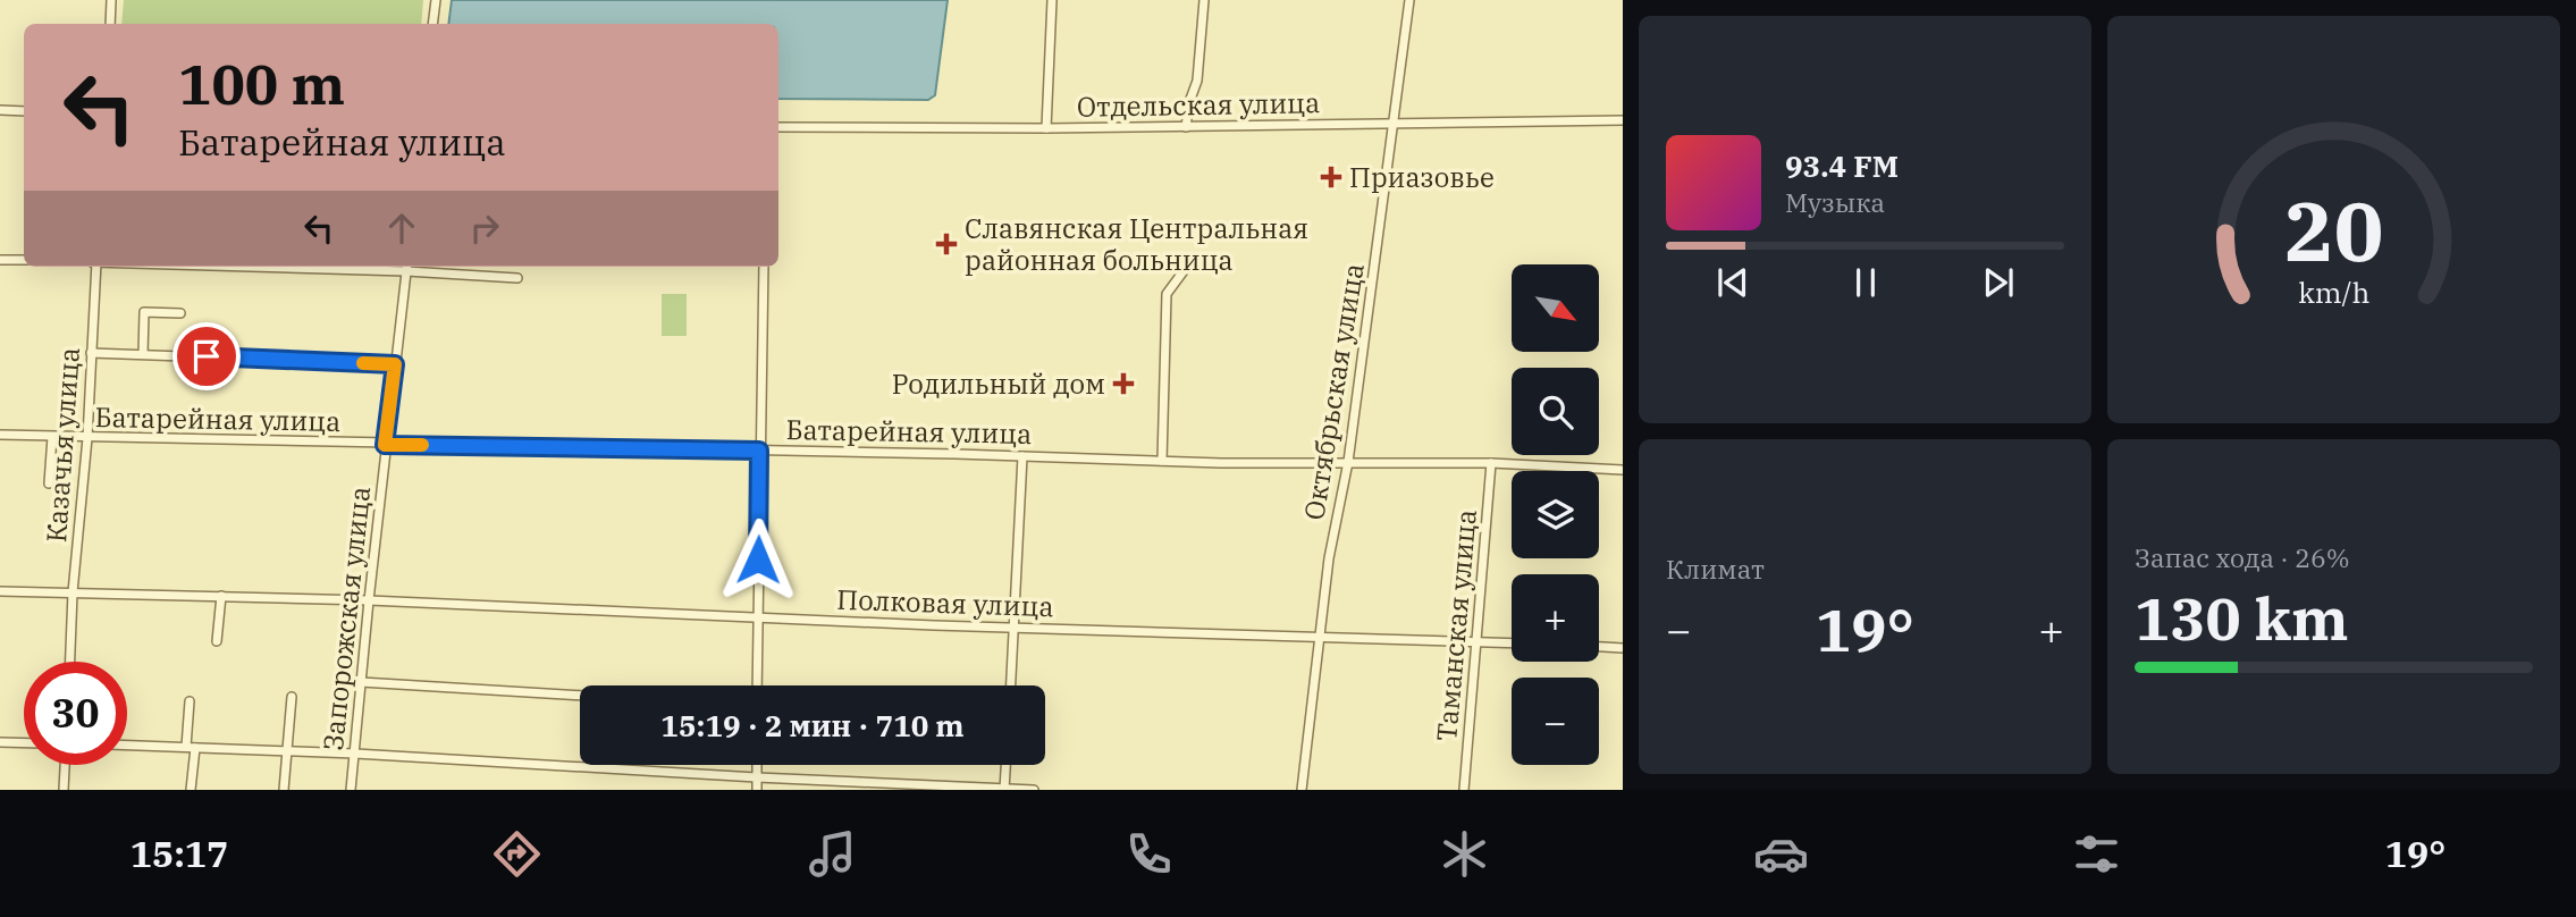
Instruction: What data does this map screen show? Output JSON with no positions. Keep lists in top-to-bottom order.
{
  "streets": {
    "street": [
      "Отдельская улица",
      "Октябрьская улица",
      "Батарейная улица",
      "Казачья улица",
      "Полковая улица",
      "Запорожская улица",
      "Таманская улица"
    ]
  },
  "crossings": [
    ["Отдельская улица", "Октябрьская улица"],
    ["Октябрьская улица", "Батарейная улица"],
    ["Октябрьская улица", "Полковая улица"],
    ["Батарейная улица", "Казачья улица"],
    ["Батарейная улица", "Запорожская улица"],
    ["Батарейная улица", "Таманская улица"],
    ["Казачья улица", "Полковая улица"],
    ["Полковая улица", "Запорожская улица"],
    ["Полковая улица", "Таманская улица"]
  ],
  "places": {
    "health": ["Приазовье", "Славянская Центральная районная больница", "Родильный дом"]
  },
  "north": "bottom right",
  "page": {
    "turn": ["100 m", "Батарейная улица"],
    "song": ["93.4 FM", "Музыка"],
    "map_buttons": ["+", "−"],
    "tile": [
      "Климат",
      ["Запас хода · 26%", "130 km"]
    ],
    "heat": ["−", "19°", "+"],
    "limit": "30",
    "trip": "15:19 · 2 мин · 710 m",
    "tabs": ["15:17", "19°"],
    "gauge": ["20", "km/h"]
  }
}
